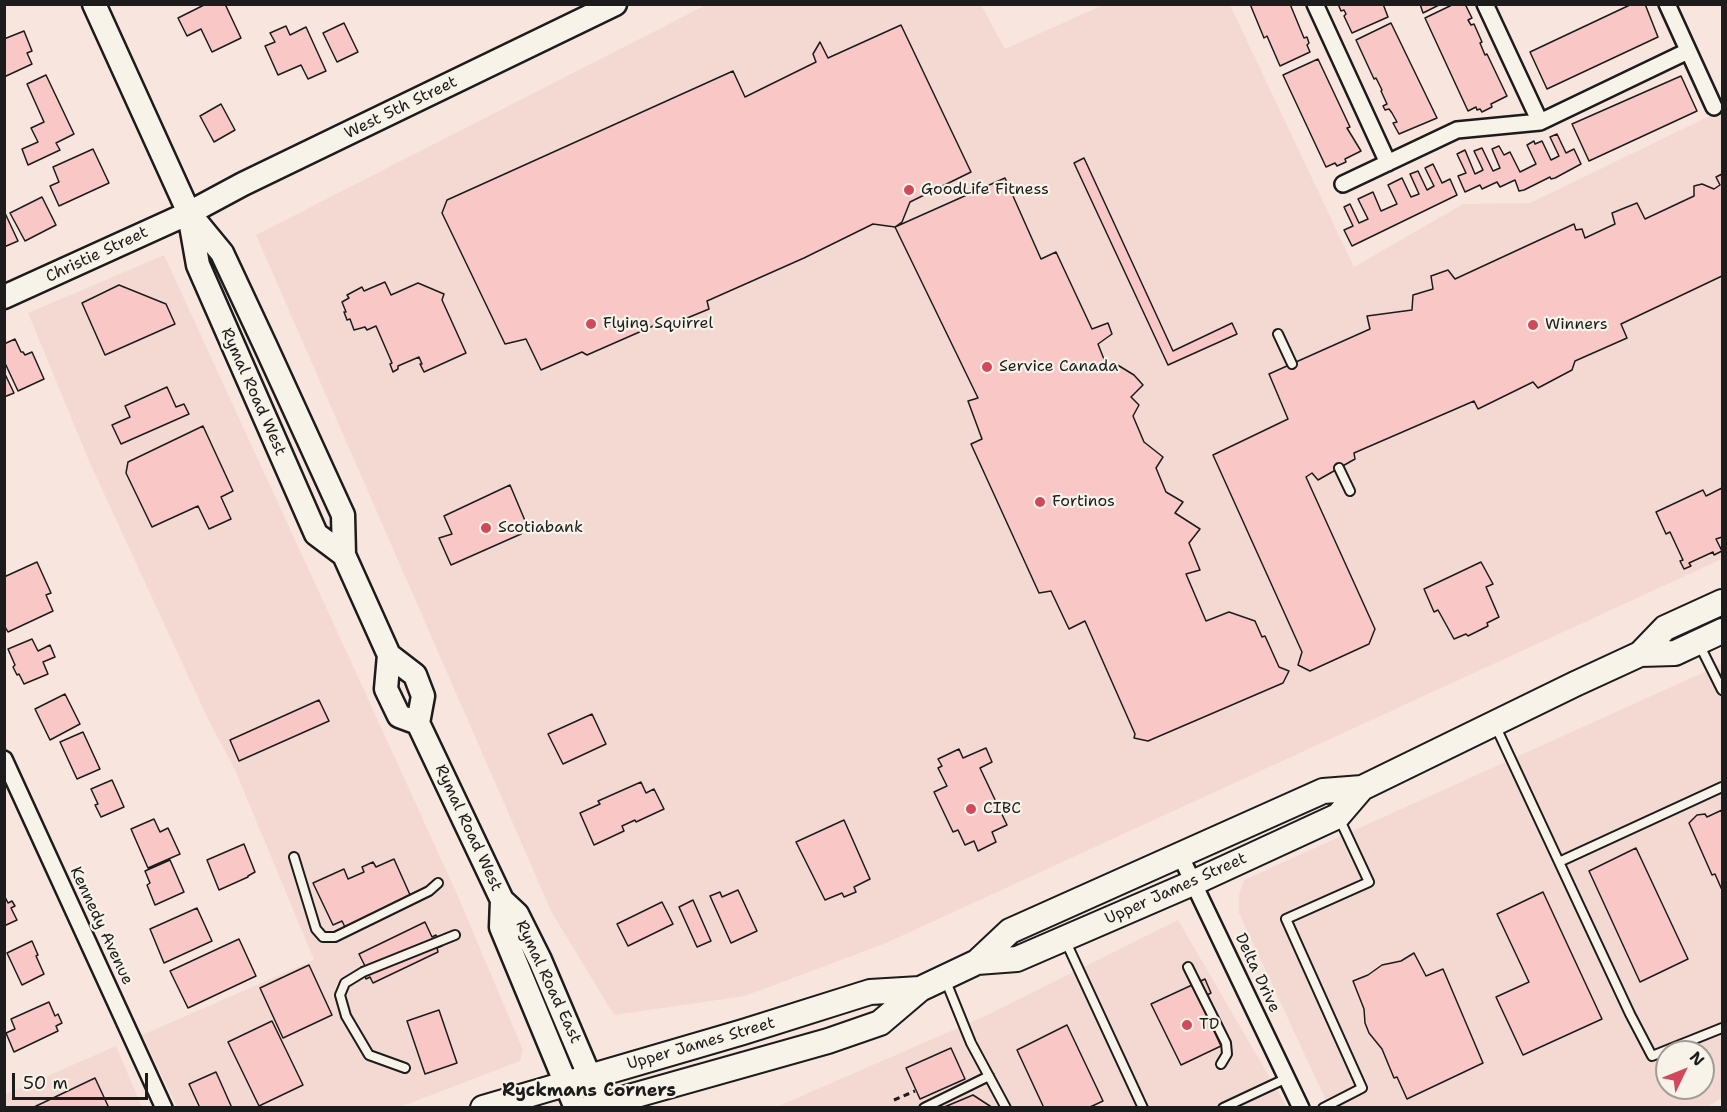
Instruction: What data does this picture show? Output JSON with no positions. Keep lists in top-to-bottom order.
{
  "streets": {
    "main road": [
      "West 5th Street",
      "Christie Street",
      "Rymal Road West",
      "Upper James Street",
      "Rymal Road East"
    ],
    "street": ["Kennedy Avenue", "Delta Drive"]
  },
  "crossings": [
    ["West 5th Street", "Christie Street"],
    ["West 5th Street", "Rymal Road West"],
    ["Christie Street", "Rymal Road West"],
    ["Rymal Road West", "Rymal Road East"],
    ["Upper James Street", "Delta Drive"],
    ["Upper James Street", "Rymal Road East"]
  ],
  "districts": ["Ryckmans Corners"],
  "places": [
    "GoodLife Fitness",
    "Flying Squirrel",
    "Winners",
    "Service Canada",
    "Fortinos",
    "Scotiabank",
    "CIBC",
    "TD"
  ],
  "scale_bar": "50 m",
  "north": "top right"
}
